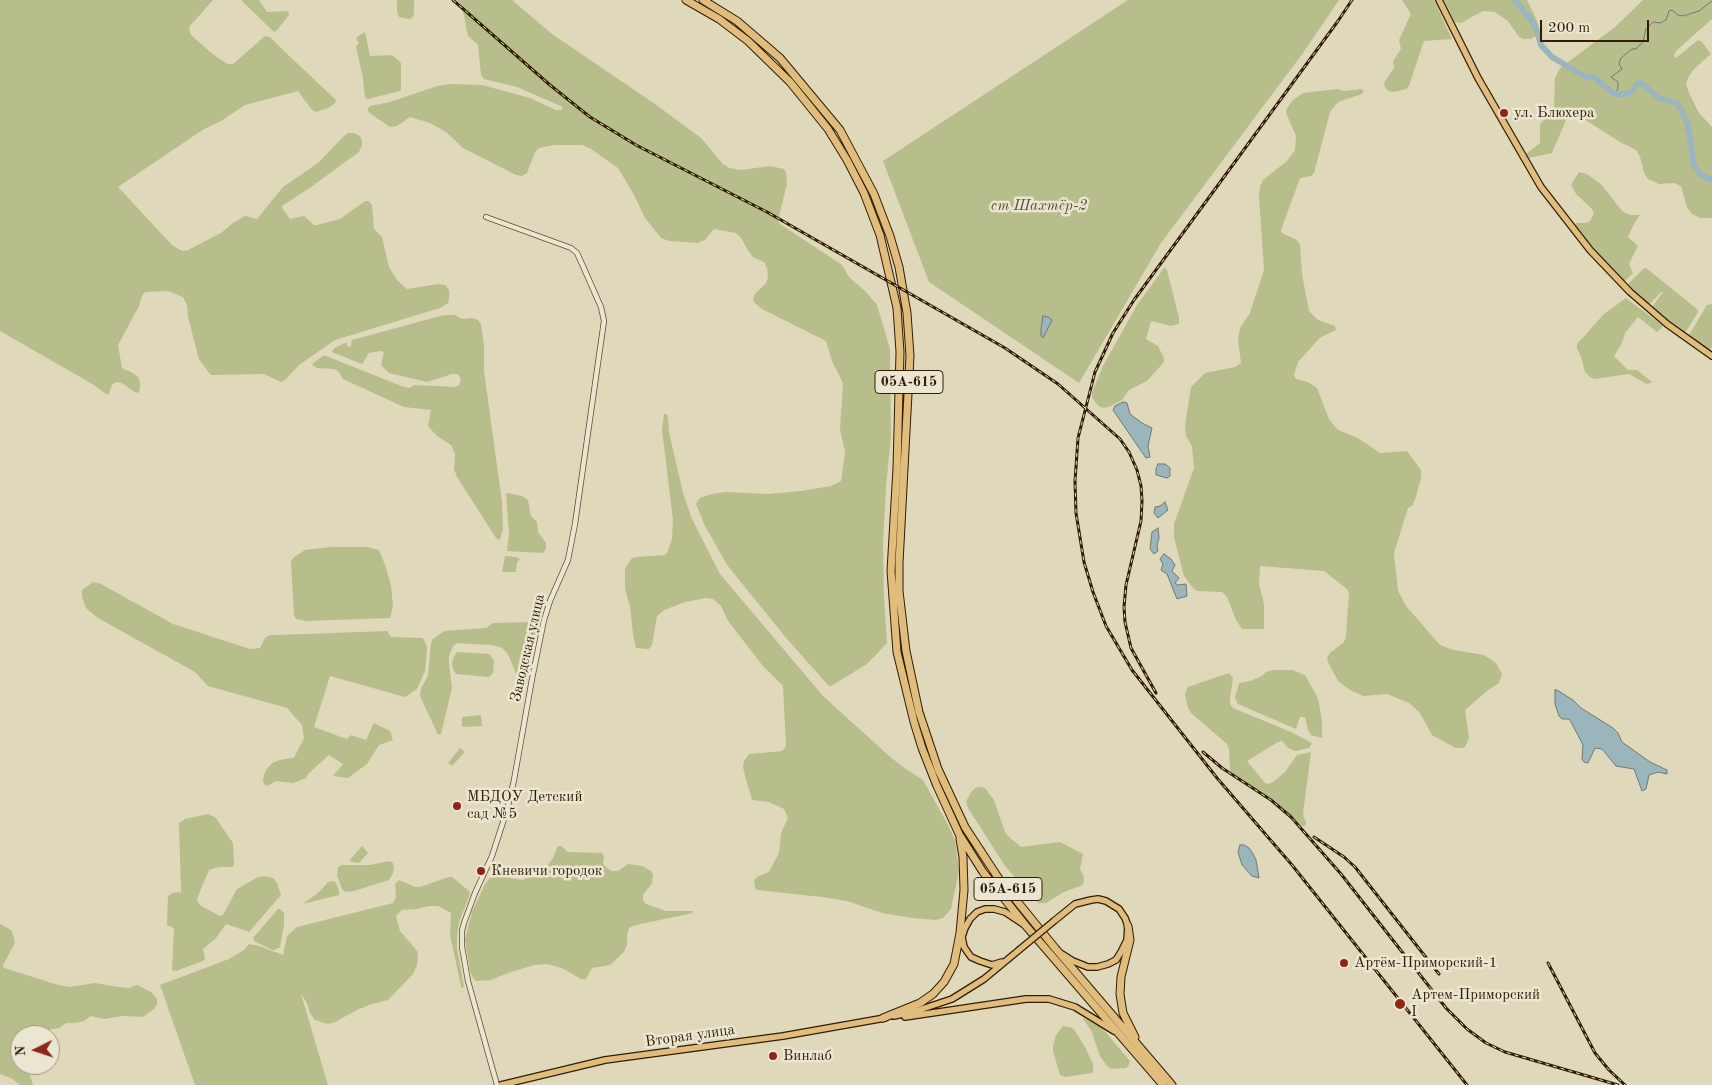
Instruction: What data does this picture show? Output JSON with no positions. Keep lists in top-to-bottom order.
{
  "streets": {
    "highway": ["05А-615"],
    "main road": ["Вторая улица"],
    "street": ["Заводская улица"]
  },
  "crossings": [
    ["Заводская улица", "Вторая улица"]
  ],
  "parks": ["ст Шахтёр-2"],
  "places": [
    "ул. Блюхера",
    "МБДОУ Детский сад №5",
    "Кневичи городок",
    "Артём-Приморский-1",
    "Артем-Приморский I",
    "Винлаб"
  ],
  "scale_bar": "200 m",
  "north": "left"
}
